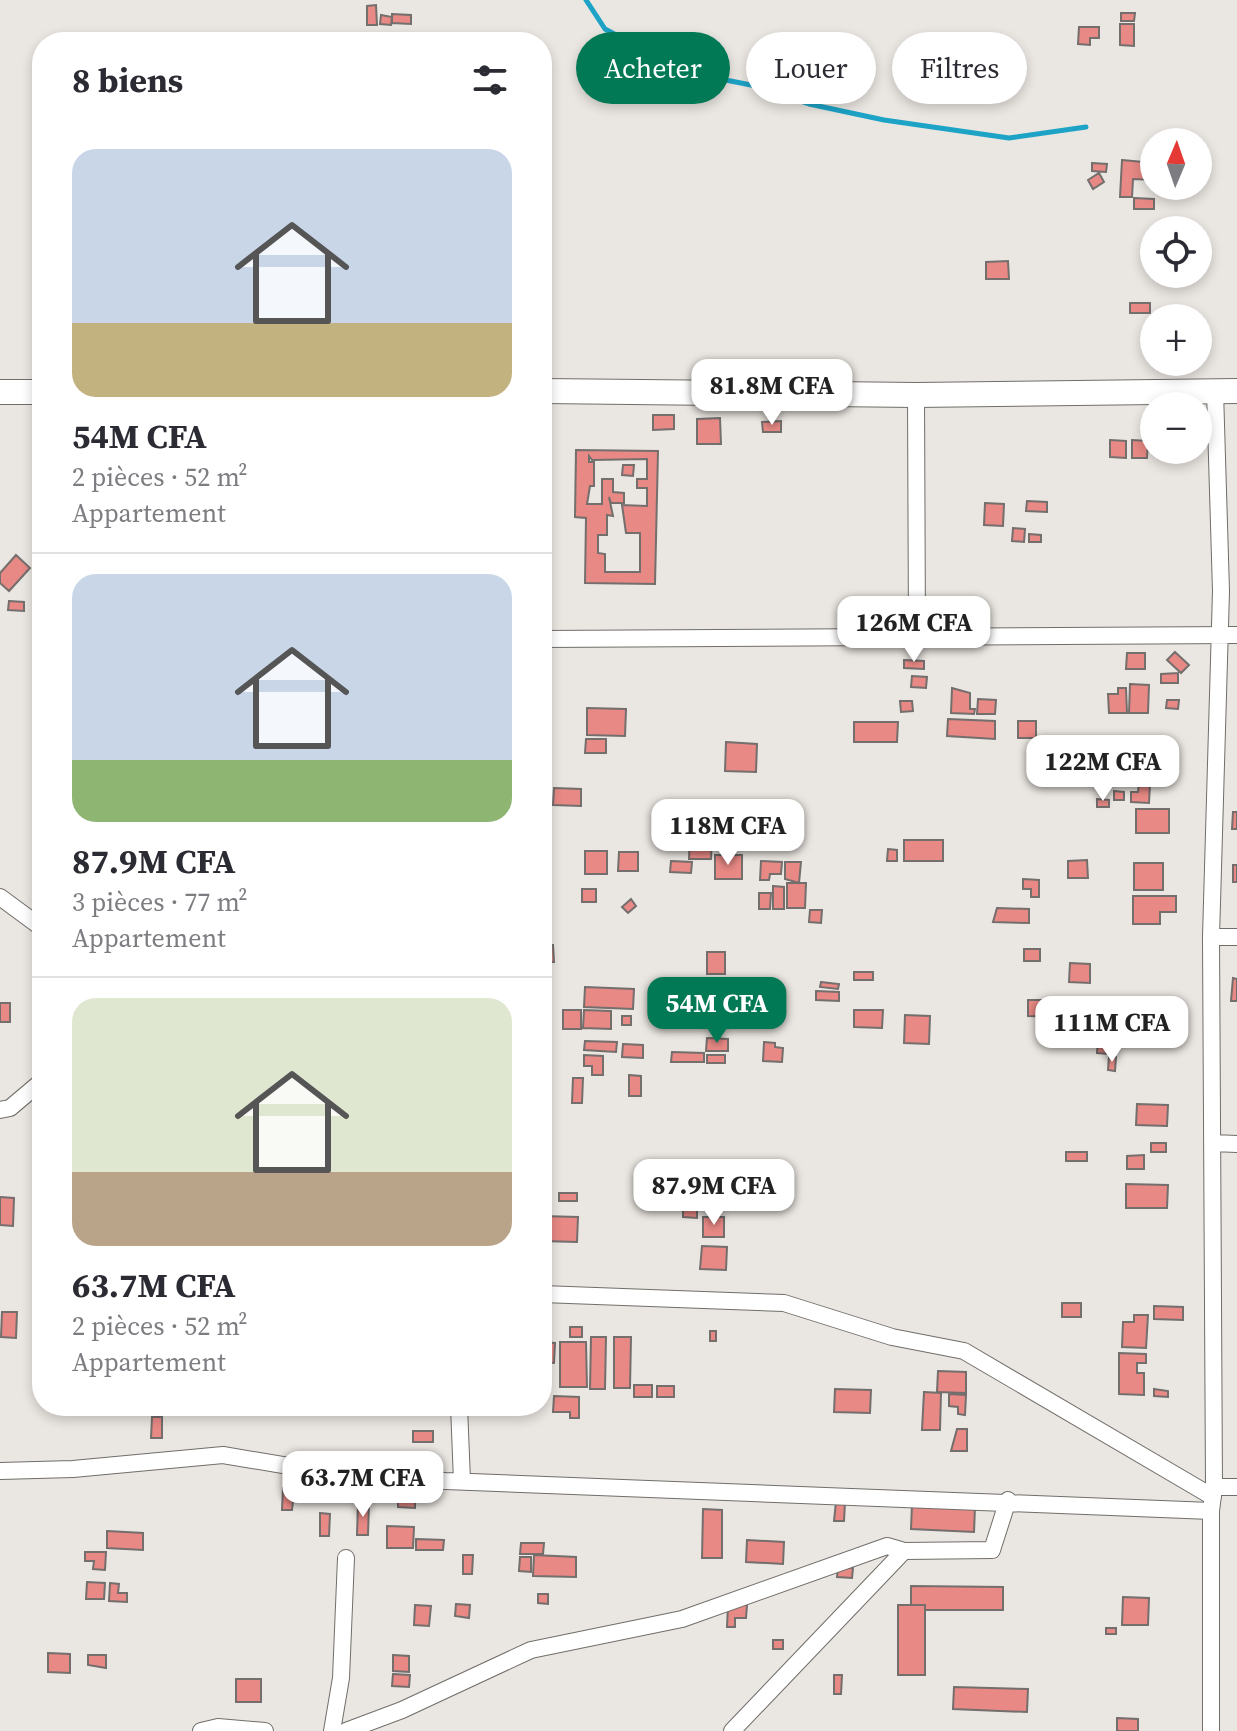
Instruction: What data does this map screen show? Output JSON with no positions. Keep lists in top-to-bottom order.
{
  "north": "top",
  "page": {
    "chip": ["Acheter", "Louer", "Filtres"],
    "heading": "8 biens",
    "map_buttons": ["+", "−"],
    "list": [
      {
        "name": "54M CFA",
        "note": "2 pièces · 52 m² · Appartement"
      },
      {
        "name": "87.9M CFA",
        "note": "3 pièces · 77 m² · Appartement"
      },
      {
        "name": "63.7M CFA",
        "note": "2 pièces · 52 m² · Appartement"
      }
    ],
    "price": [
      "81.8M CFA",
      "126M CFA",
      "122M CFA",
      "118M CFA",
      "54M CFA",
      "111M CFA",
      "87.9M CFA",
      "63.7M CFA"
    ]
  }
}
